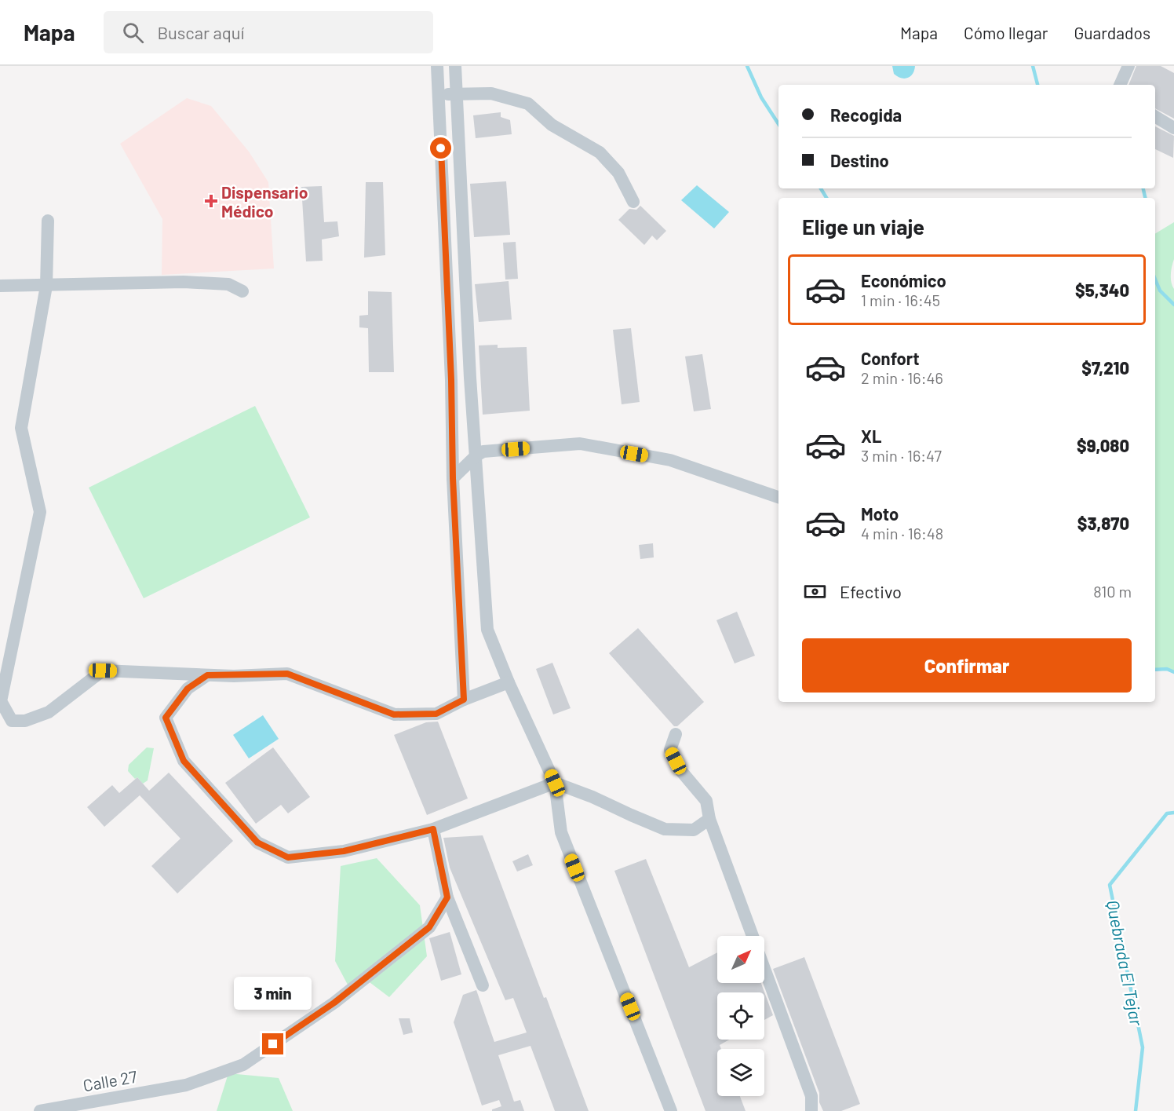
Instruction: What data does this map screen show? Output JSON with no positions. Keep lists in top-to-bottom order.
{
  "streets": {
    "street": ["Calle 27"]
  },
  "water": ["Quebrada El Tejar"],
  "places": {
    "health": ["Dispensario Médico"]
  },
  "north": "top right",
  "page": {
    "header": "Mapa",
    "search": "Buscar aquí",
    "nav": ["Mapa", "Cómo llegar", "Guardados"],
    "banner": ["Recogida", "Destino"],
    "heading": "Elige un viaje",
    "list": [
      {
        "name": "Económico",
        "note": "1 min · 16:45",
        "value": "$5,340"
      },
      {
        "name": "Confort",
        "note": "2 min · 16:46",
        "value": "$7,210"
      },
      {
        "name": "XL",
        "note": "3 min · 16:47",
        "value": "$9,080"
      },
      {
        "name": "Moto",
        "note": "4 min · 16:48",
        "value": "$3,870"
      }
    ],
    "pay": ["Efectivo", "810 m"],
    "buttons": "Confirmar",
    "bubble": "3 min"
  }
}
